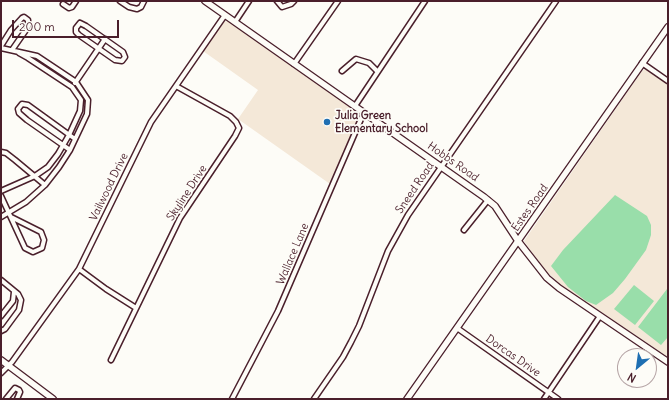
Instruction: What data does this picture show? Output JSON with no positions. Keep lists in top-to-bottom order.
{
  "streets": {
    "street": [
      "Hobbs Road",
      "Vailwood Drive",
      "Sneed Road",
      "Skyline Drive",
      "Estes Road",
      "Wallace Lane",
      "Dorcas Drive"
    ]
  },
  "crossings": [
    ["Hobbs Road", "Vailwood Drive"],
    ["Hobbs Road", "Sneed Road"],
    ["Hobbs Road", "Estes Road"],
    ["Hobbs Road", "Wallace Lane"],
    ["Vailwood Drive", "Skyline Drive"],
    ["Estes Road", "Dorcas Drive"]
  ],
  "places": ["Julia Green Elementary School"],
  "scale_bar": "200 m",
  "north": "bottom left"
}
